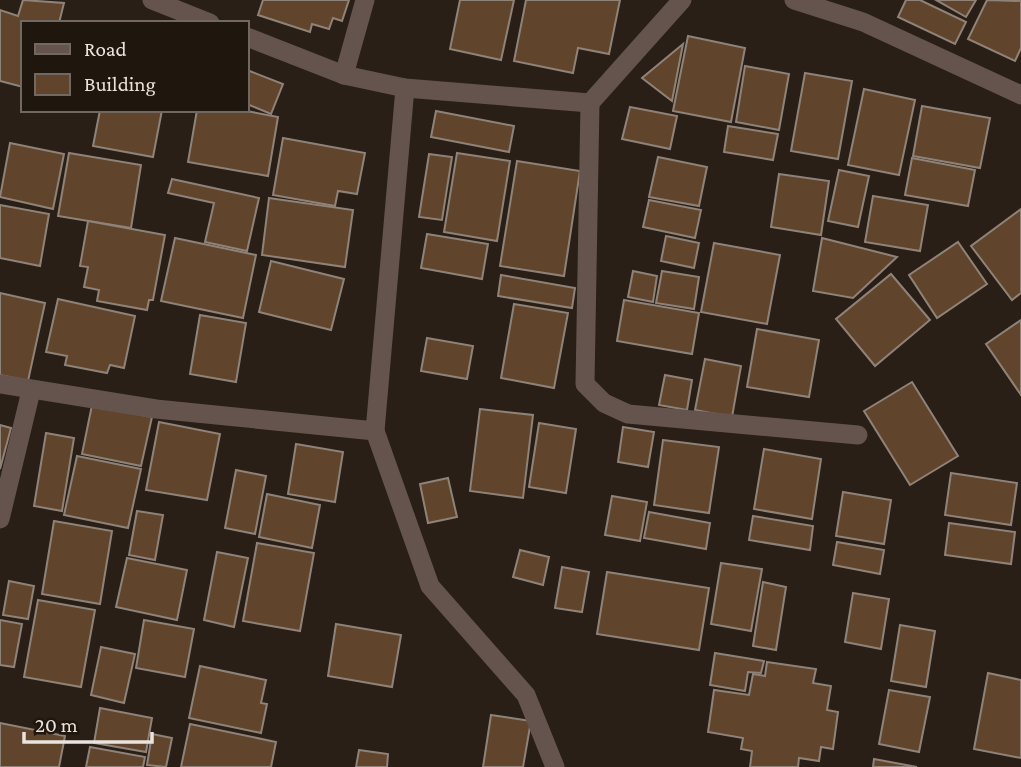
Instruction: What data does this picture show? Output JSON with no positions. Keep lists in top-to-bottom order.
{
  "legend": ["Road", "Building"],
  "scale_bar": "20 m"
}
